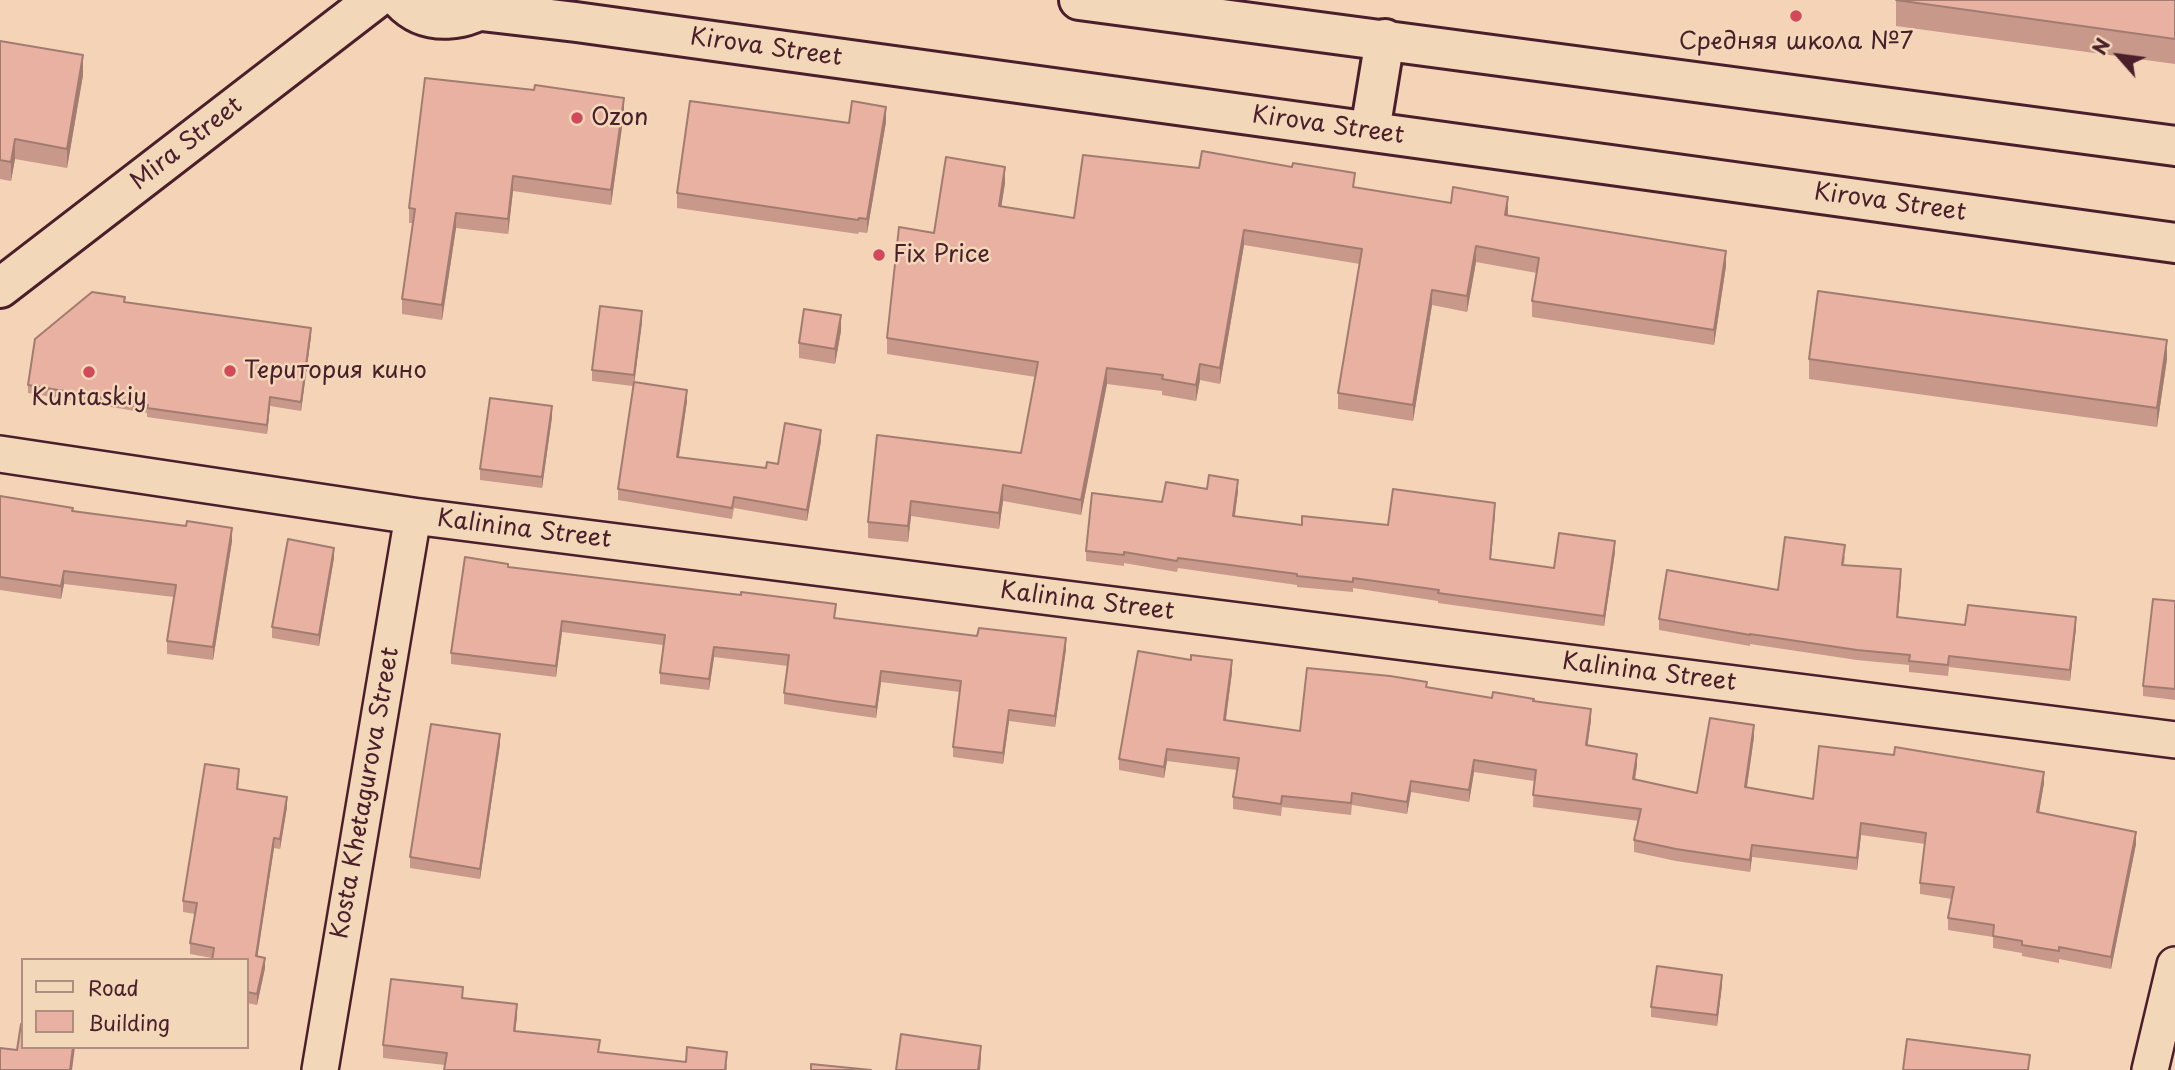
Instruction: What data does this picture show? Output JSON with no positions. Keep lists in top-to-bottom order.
{
  "streets": {
    "street": [
      "Kirova Street",
      "Mira Street",
      "Kalinina Street",
      "Kosta Khetagurova Street"
    ]
  },
  "crossings": [
    ["Kalinina Street", "Kosta Khetagurova Street"]
  ],
  "places": [
    "Средняя школа №7",
    "Ozon",
    "Fix Price",
    "Територия кино",
    "Kuntaskiy"
  ],
  "legend": ["Road", "Building"],
  "north": "top left"
}
